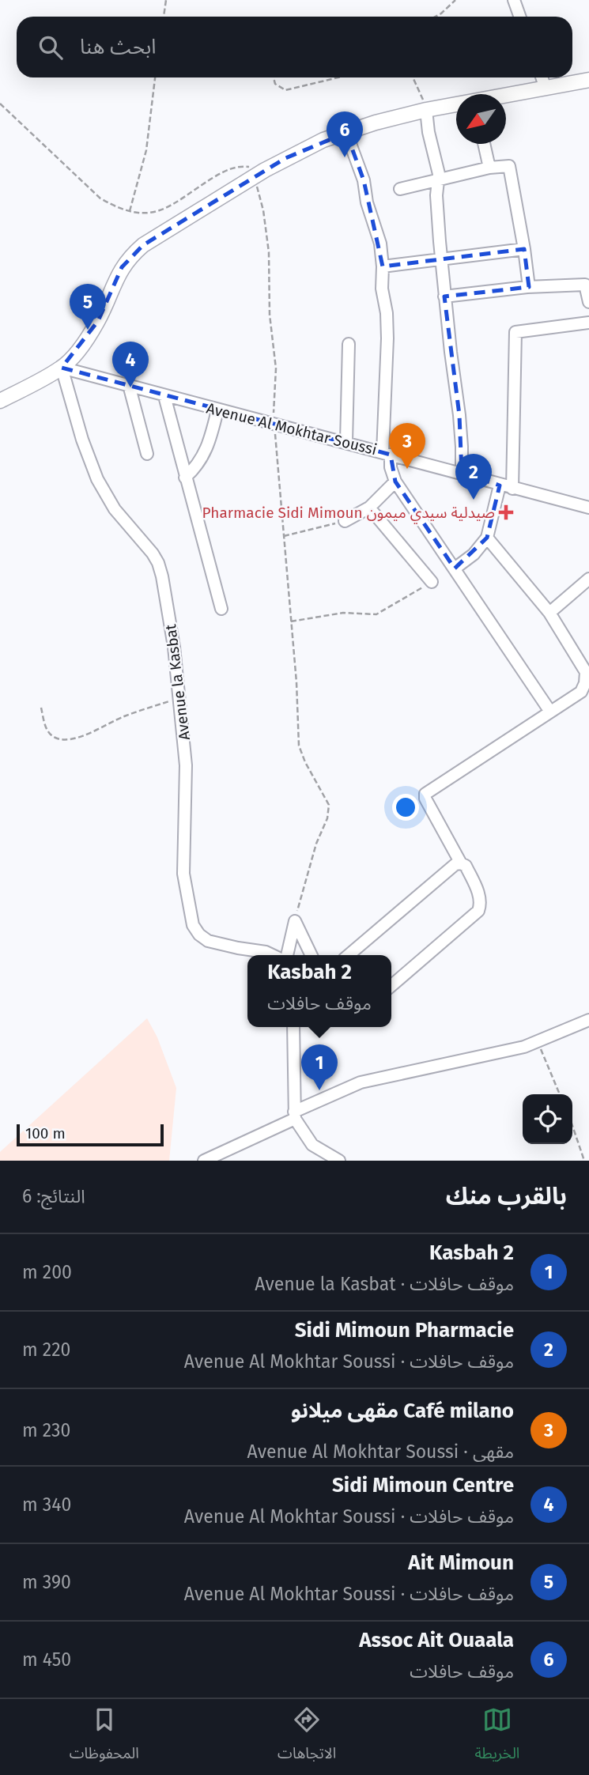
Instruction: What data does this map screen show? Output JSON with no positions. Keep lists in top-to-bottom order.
{
  "streets": {
    "street": ["Avenue Al Mokhtar Soussi", "Avenue la Kasbat"]
  },
  "crossings": [
    ["Avenue Al Mokhtar Soussi", "Avenue la Kasbat"]
  ],
  "places": {
    "health": ["Pharmacie Sidi Mimoun صيدلية سيدي ميمون"]
  },
  "scale_bar": "100 m",
  "north": "bottom left",
  "page": {
    "search": "ابحث هنا",
    "pins": [
      "6",
      "5",
      "4",
      "3",
      "2",
      "1"
    ],
    "popup": ["Kasbah 2", "موقف حافلات"],
    "scale": "100 m",
    "heading": ["بالقرب منك", "النتائج: 6"],
    "list": [
      {
        "mark": "1",
        "name": "Kasbah 2",
        "note": "موقف حافلات · Avenue la Kasbat",
        "value": "200 m"
      },
      {
        "mark": "2",
        "name": "Sidi Mimoun Pharmacie",
        "note": "موقف حافلات · Avenue Al Mokhtar Soussi",
        "value": "220 m"
      },
      {
        "mark": "3",
        "name": "Café milano مقهى ميلانو",
        "note": "مقهى · Avenue Al Mokhtar Soussi",
        "value": "230 m"
      },
      {
        "mark": "4",
        "name": "Sidi Mimoun Centre",
        "note": "موقف حافلات · Avenue Al Mokhtar Soussi",
        "value": "340 m"
      },
      {
        "mark": "5",
        "name": "Ait Mimoun",
        "note": "موقف حافلات · Avenue Al Mokhtar Soussi",
        "value": "390 m"
      },
      {
        "mark": "6",
        "name": "Assoc Ait Ouaala",
        "note": "موقف حافلات",
        "value": "450 m"
      }
    ],
    "nav": ["الخريطة", "الاتجاهات", "المحفوظات"]
  }
}
